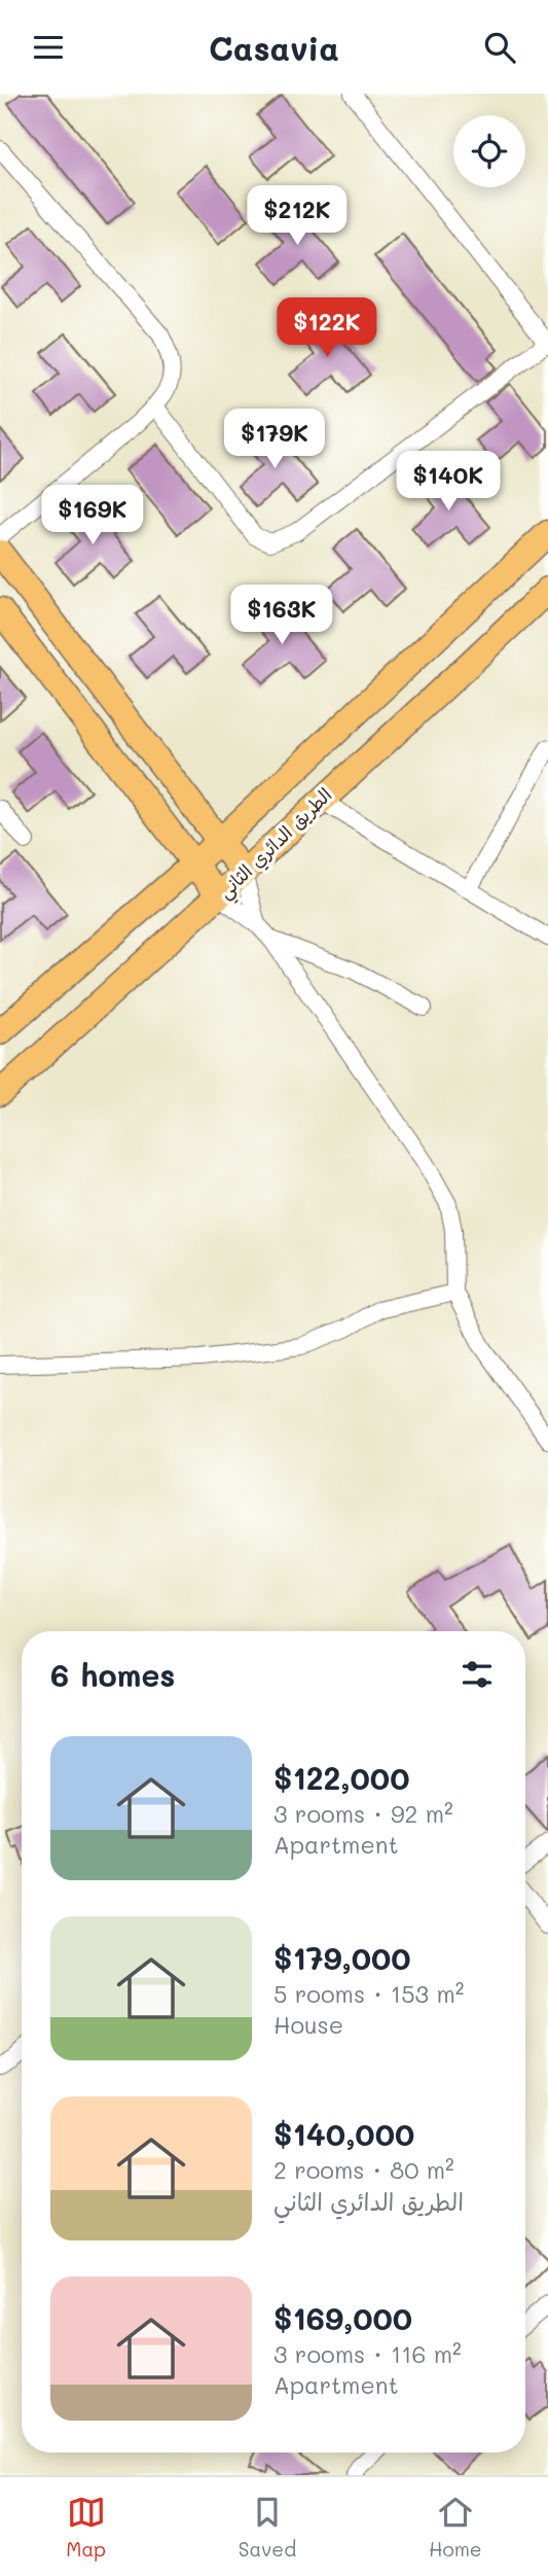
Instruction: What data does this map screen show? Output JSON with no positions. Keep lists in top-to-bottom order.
{
  "streets": {
    "main road": ["الطريق الدائري الثاني"]
  },
  "page": {
    "header": "Casavia",
    "price": [
      "$212K",
      "$122K",
      "$179K",
      "$140K",
      "$169K",
      "$163K"
    ],
    "heading": "6 homes",
    "list": [
      {
        "name": "$122,000",
        "note": "3 rooms · 92 m² · Apartment"
      },
      {
        "name": "$179,000",
        "note": "5 rooms · 153 m² · House"
      },
      {
        "name": "$140,000",
        "note": "2 rooms · 80 m² · الطريق الدائري الثاني"
      },
      {
        "name": "$169,000",
        "note": "3 rooms · 116 m² · Apartment"
      }
    ],
    "tabs": ["Map", "Saved", "Home"]
  }
}
